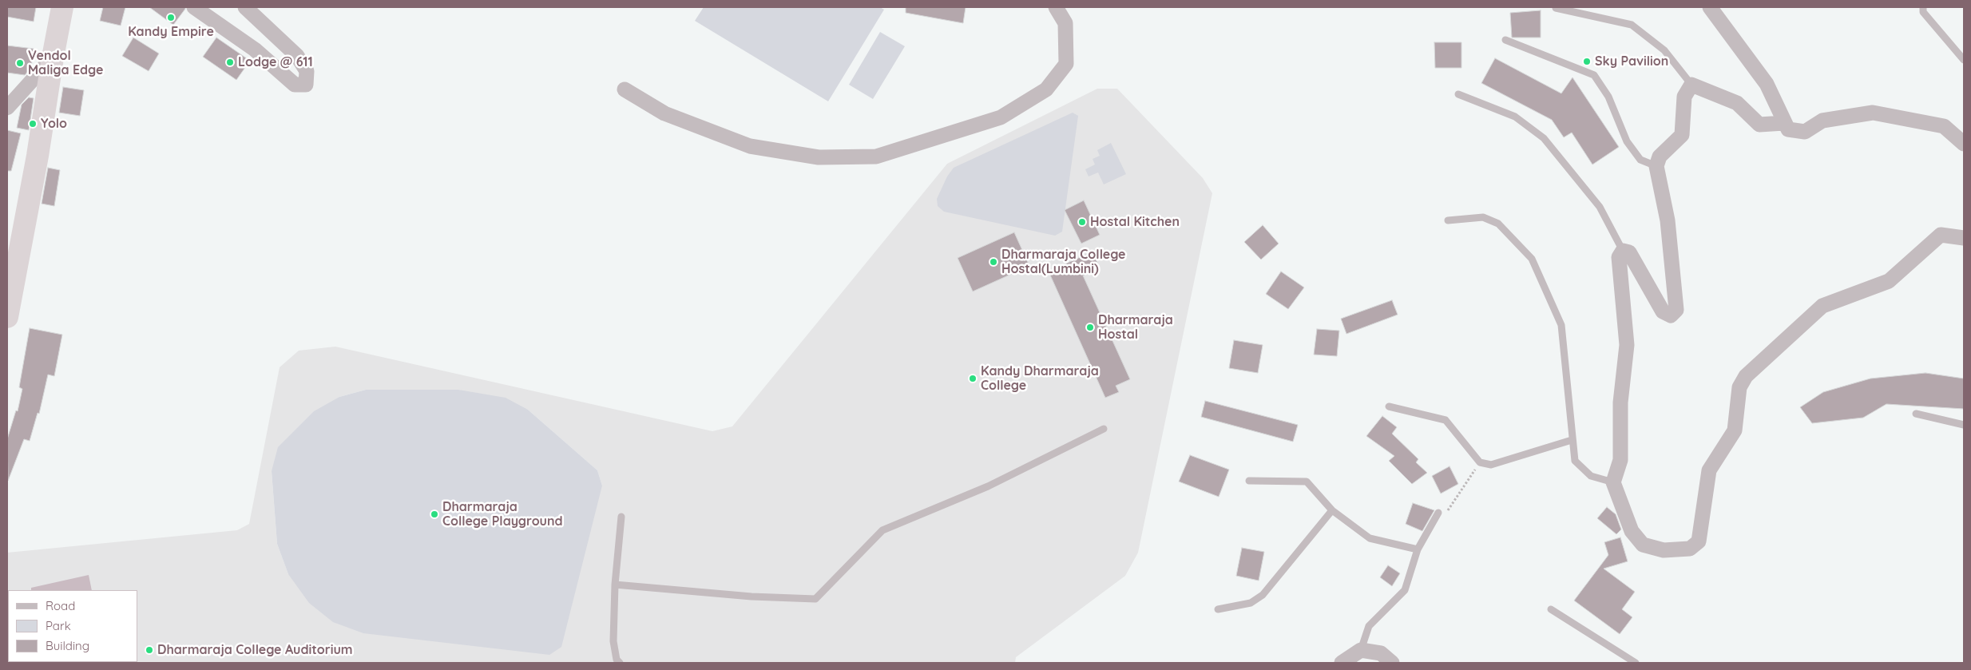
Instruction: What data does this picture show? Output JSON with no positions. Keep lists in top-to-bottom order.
{
  "places": [
    "Kandy Empire",
    "Sky Pavilion",
    "Lodge @ 611",
    "Vendol Maliga Edge",
    "Yolo",
    "Hostal Kitchen",
    "Dharmaraja College Hostal(Lumbini)",
    "Dharmaraja Hostal",
    "Kandy Dharmaraja College",
    "Dharmaraja College Playground",
    "Dharmaraja College Auditorium"
  ],
  "legend": ["Road", "Park", "Building"]
}
